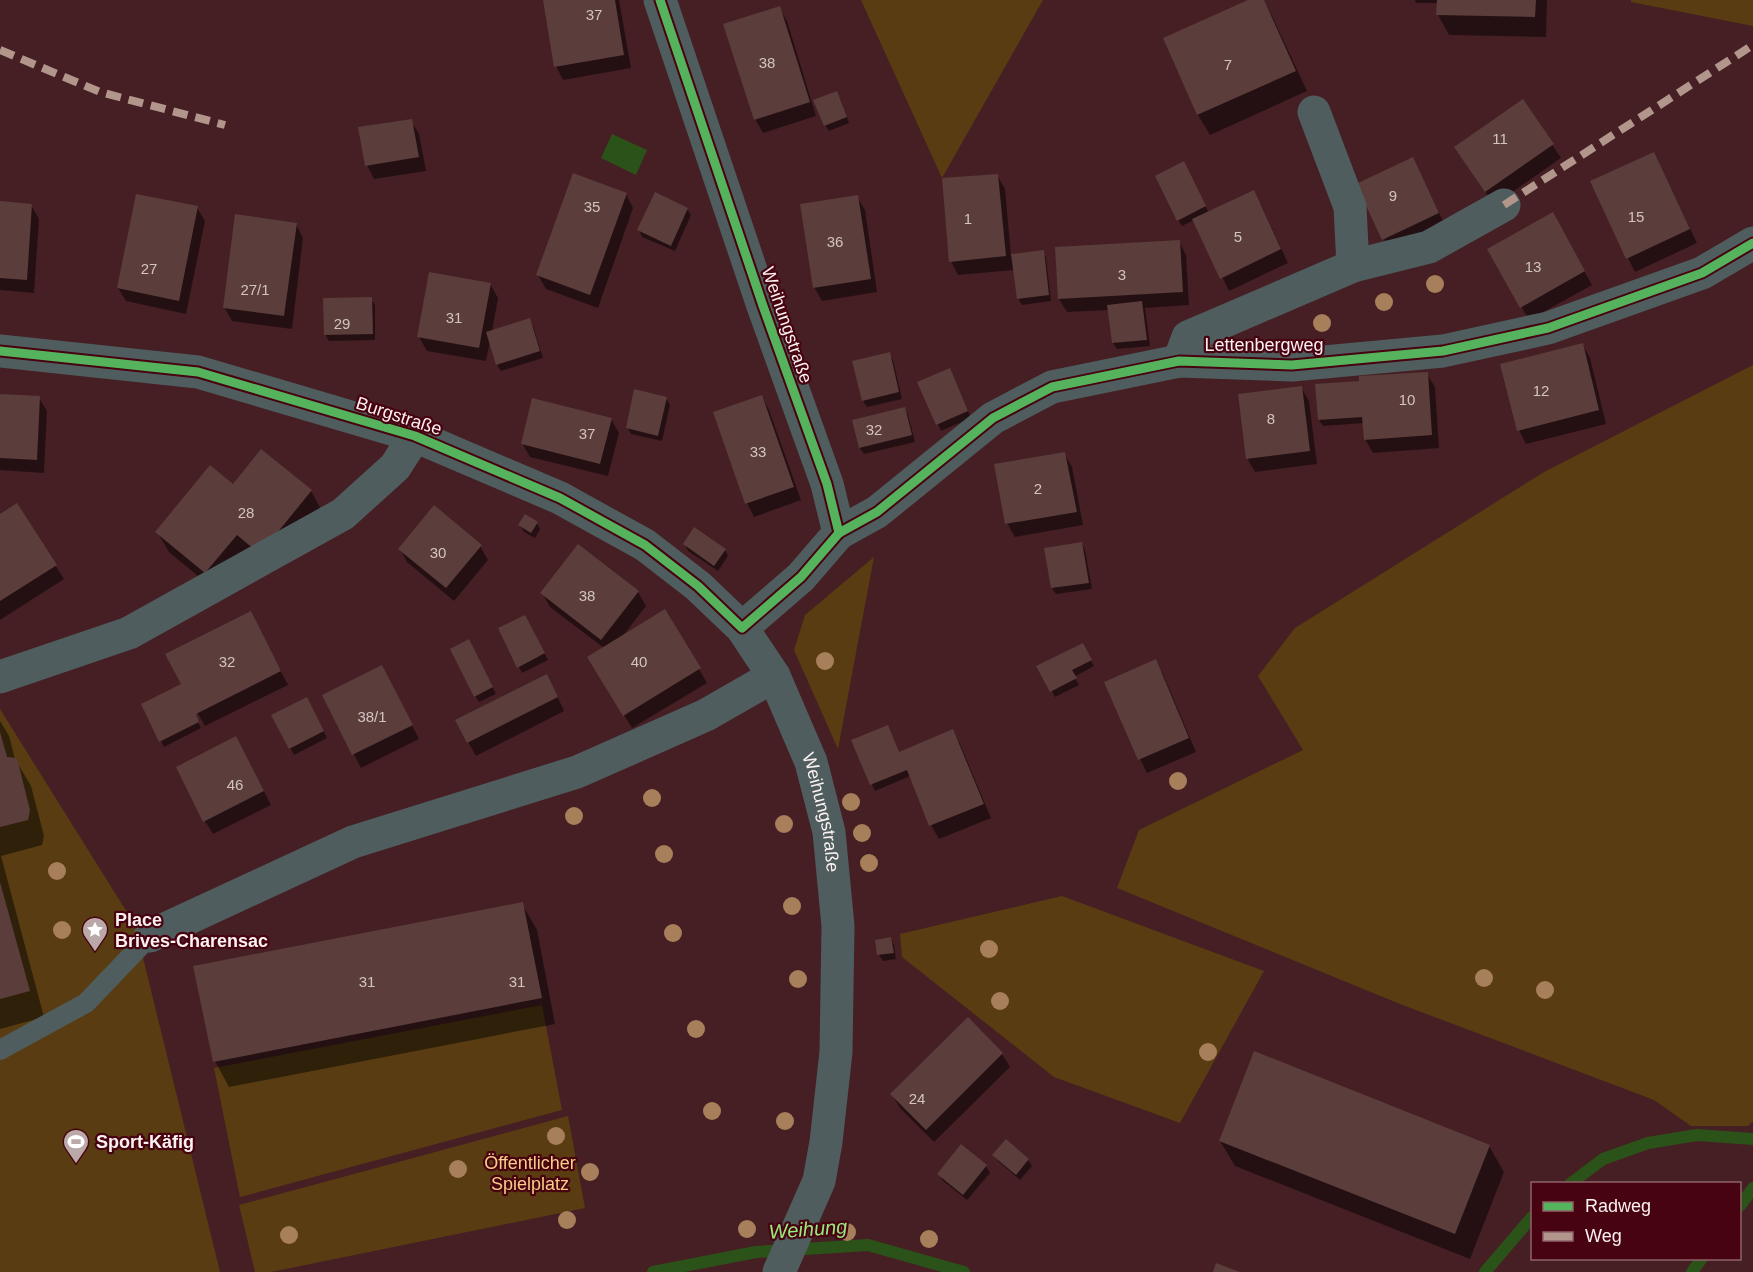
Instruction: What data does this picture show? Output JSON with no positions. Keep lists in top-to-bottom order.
{
  "streets": {
    "street": ["Weihungstraße", "Lettenbergweg", "Burgstraße"]
  },
  "crossings": [
    ["Weihungstraße", "Lettenbergweg"],
    ["Weihungstraße", "Burgstraße"]
  ],
  "water": ["Weihung"],
  "parks": ["Öffentlicher Spielplatz"],
  "places": {
    "place": ["Place Brives-Charensac"],
    "sports": ["Sport-Käfig"]
  },
  "house_numbers": [
    "37",
    "38",
    "7",
    "11",
    "9",
    "35",
    "15",
    "1",
    "5",
    "36",
    "13",
    "27",
    "3",
    "27/1",
    "31",
    "29",
    "12",
    "10",
    "8",
    "32",
    "37",
    "33",
    "2",
    "28",
    "30",
    "38",
    "32",
    "40",
    "38/1",
    "46",
    "31",
    "31",
    "24"
  ],
  "legend": ["Radweg", "Weg"]
}
